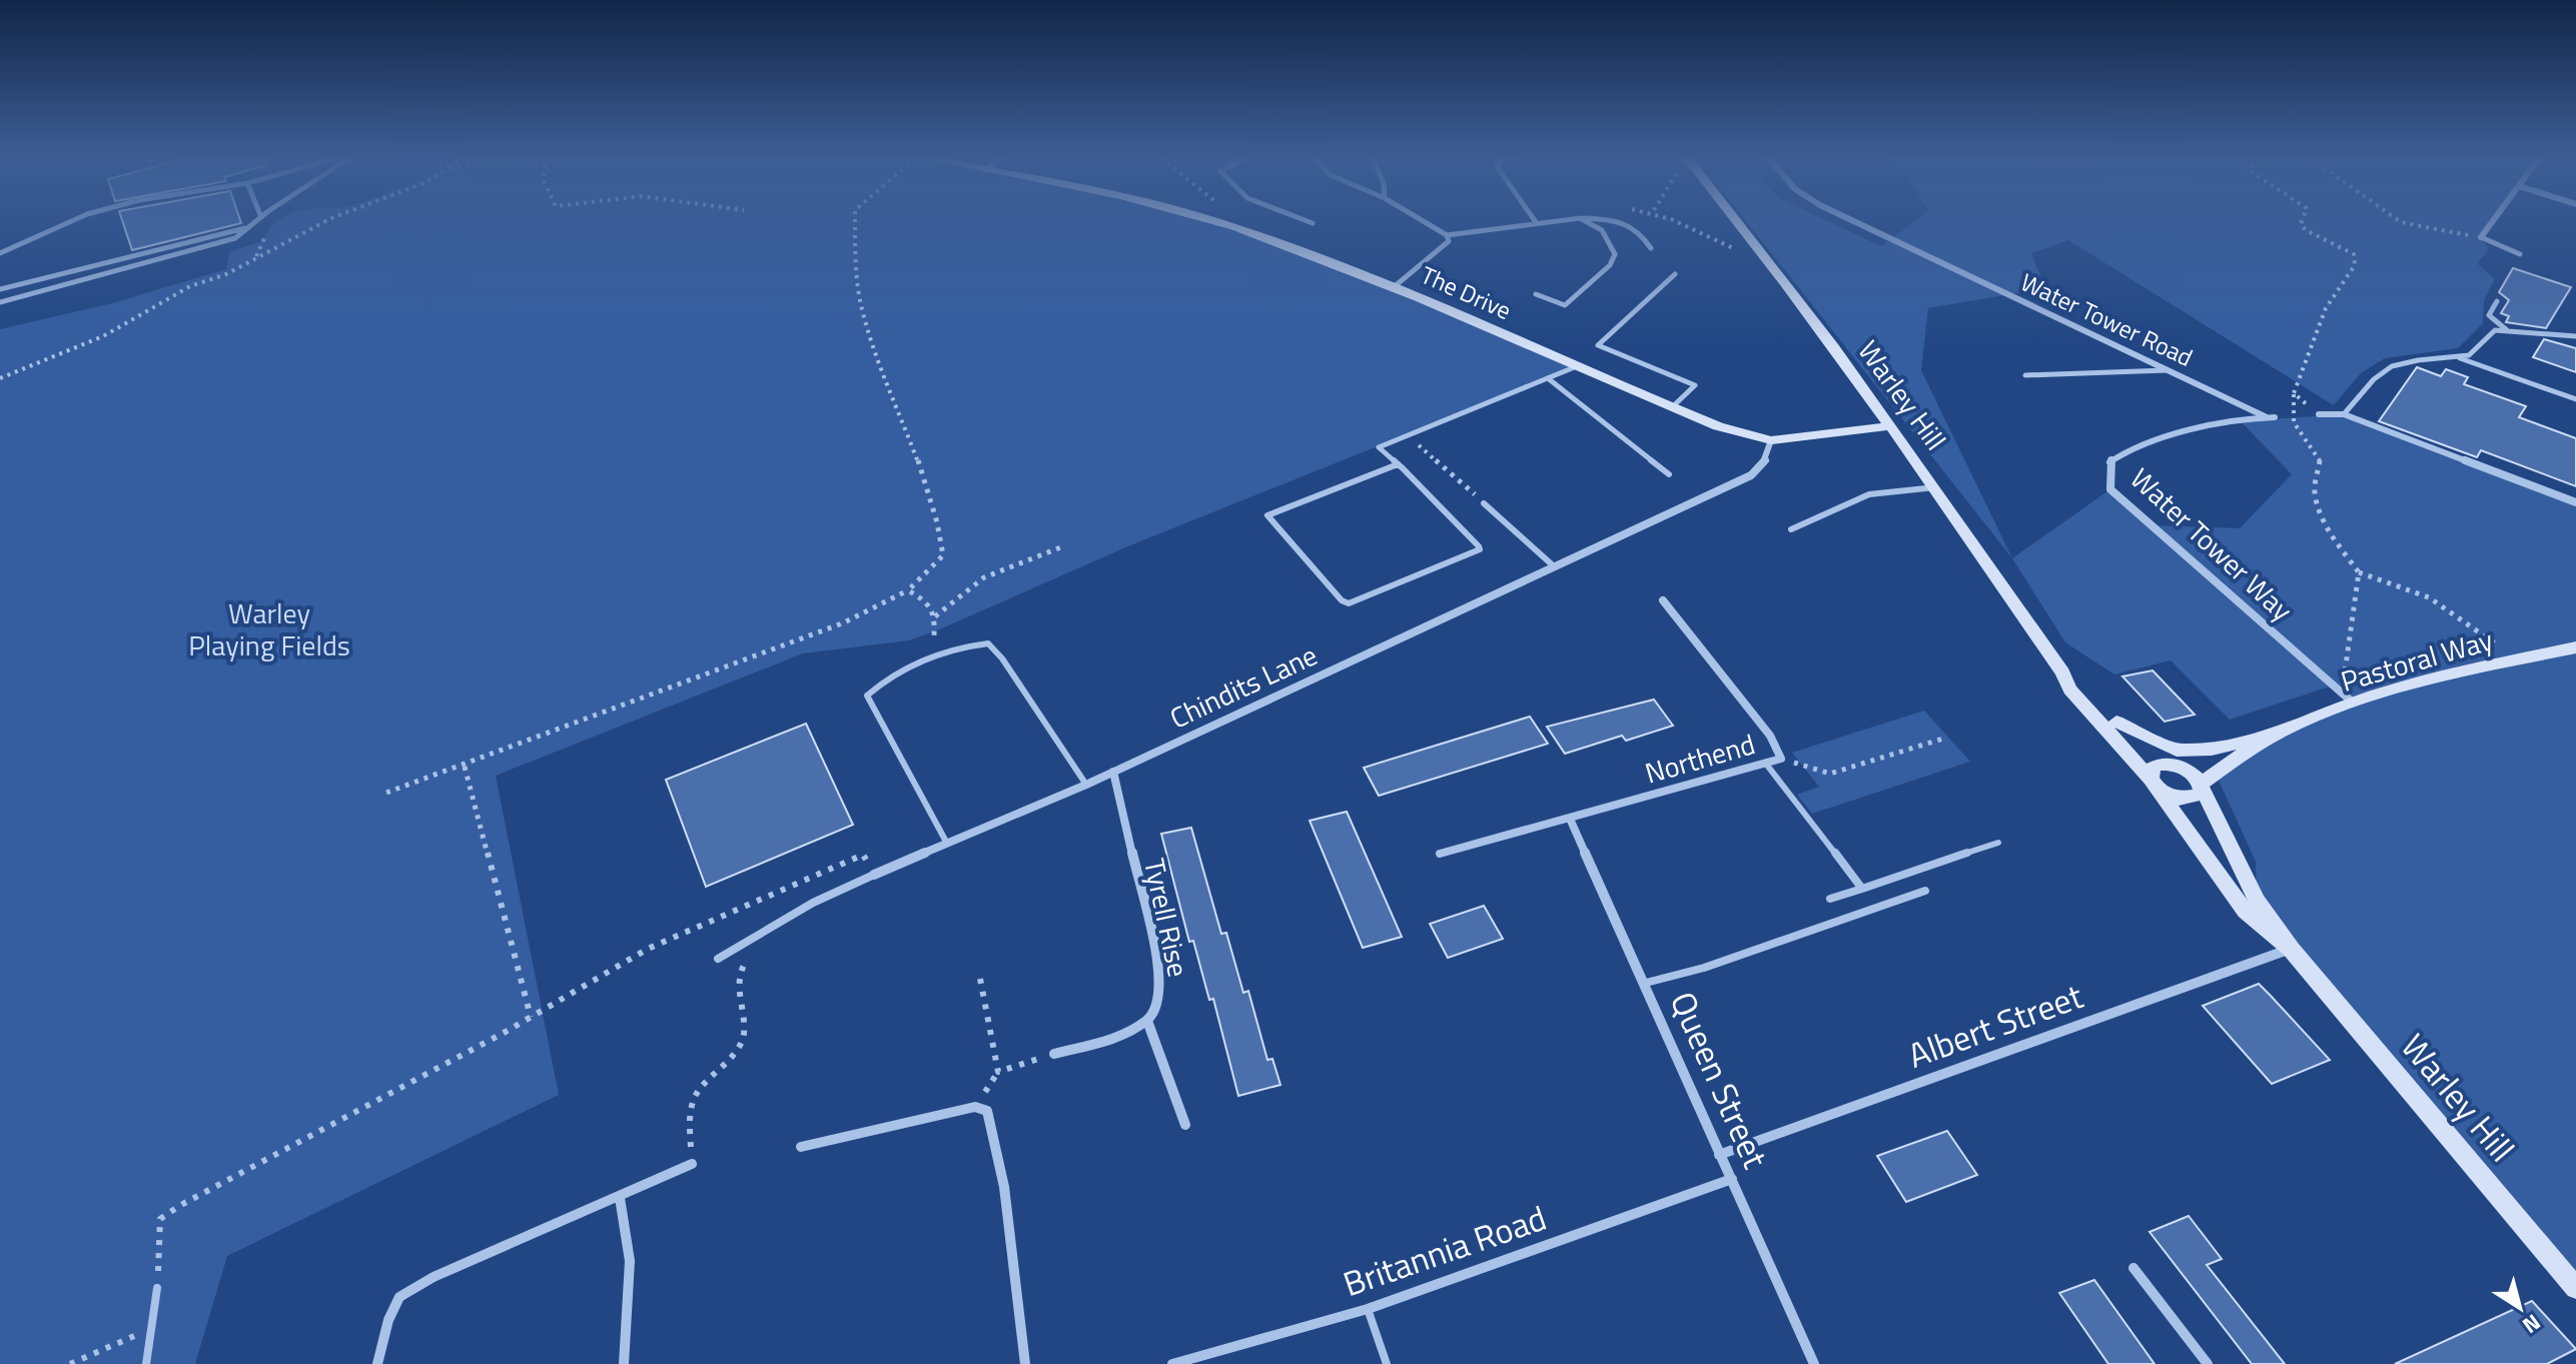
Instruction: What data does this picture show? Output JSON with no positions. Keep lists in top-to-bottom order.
{
  "streets": {
    "street": [
      "The Drive",
      "Water Tower Road",
      "Warley Hill",
      "Water Tower Way",
      "Pastoral Way",
      "Chindits Lane",
      "Northend",
      "Tyrell Rise",
      "Albert Street",
      "Queen Street",
      "Britannia Road"
    ]
  },
  "crossings": [
    ["The Drive", "Warley Hill"],
    ["The Drive", "Chindits Lane"],
    ["Water Tower Road", "Water Tower Way"],
    ["Warley Hill", "Albert Street"],
    ["Water Tower Way", "Pastoral Way"],
    ["Chindits Lane", "Tyrell Rise"],
    ["Northend", "Queen Street"],
    ["Albert Street", "Queen Street"],
    ["Queen Street", "Britannia Road"]
  ],
  "parks": ["Warley Playing Fields"],
  "north": "bottom right"
}
